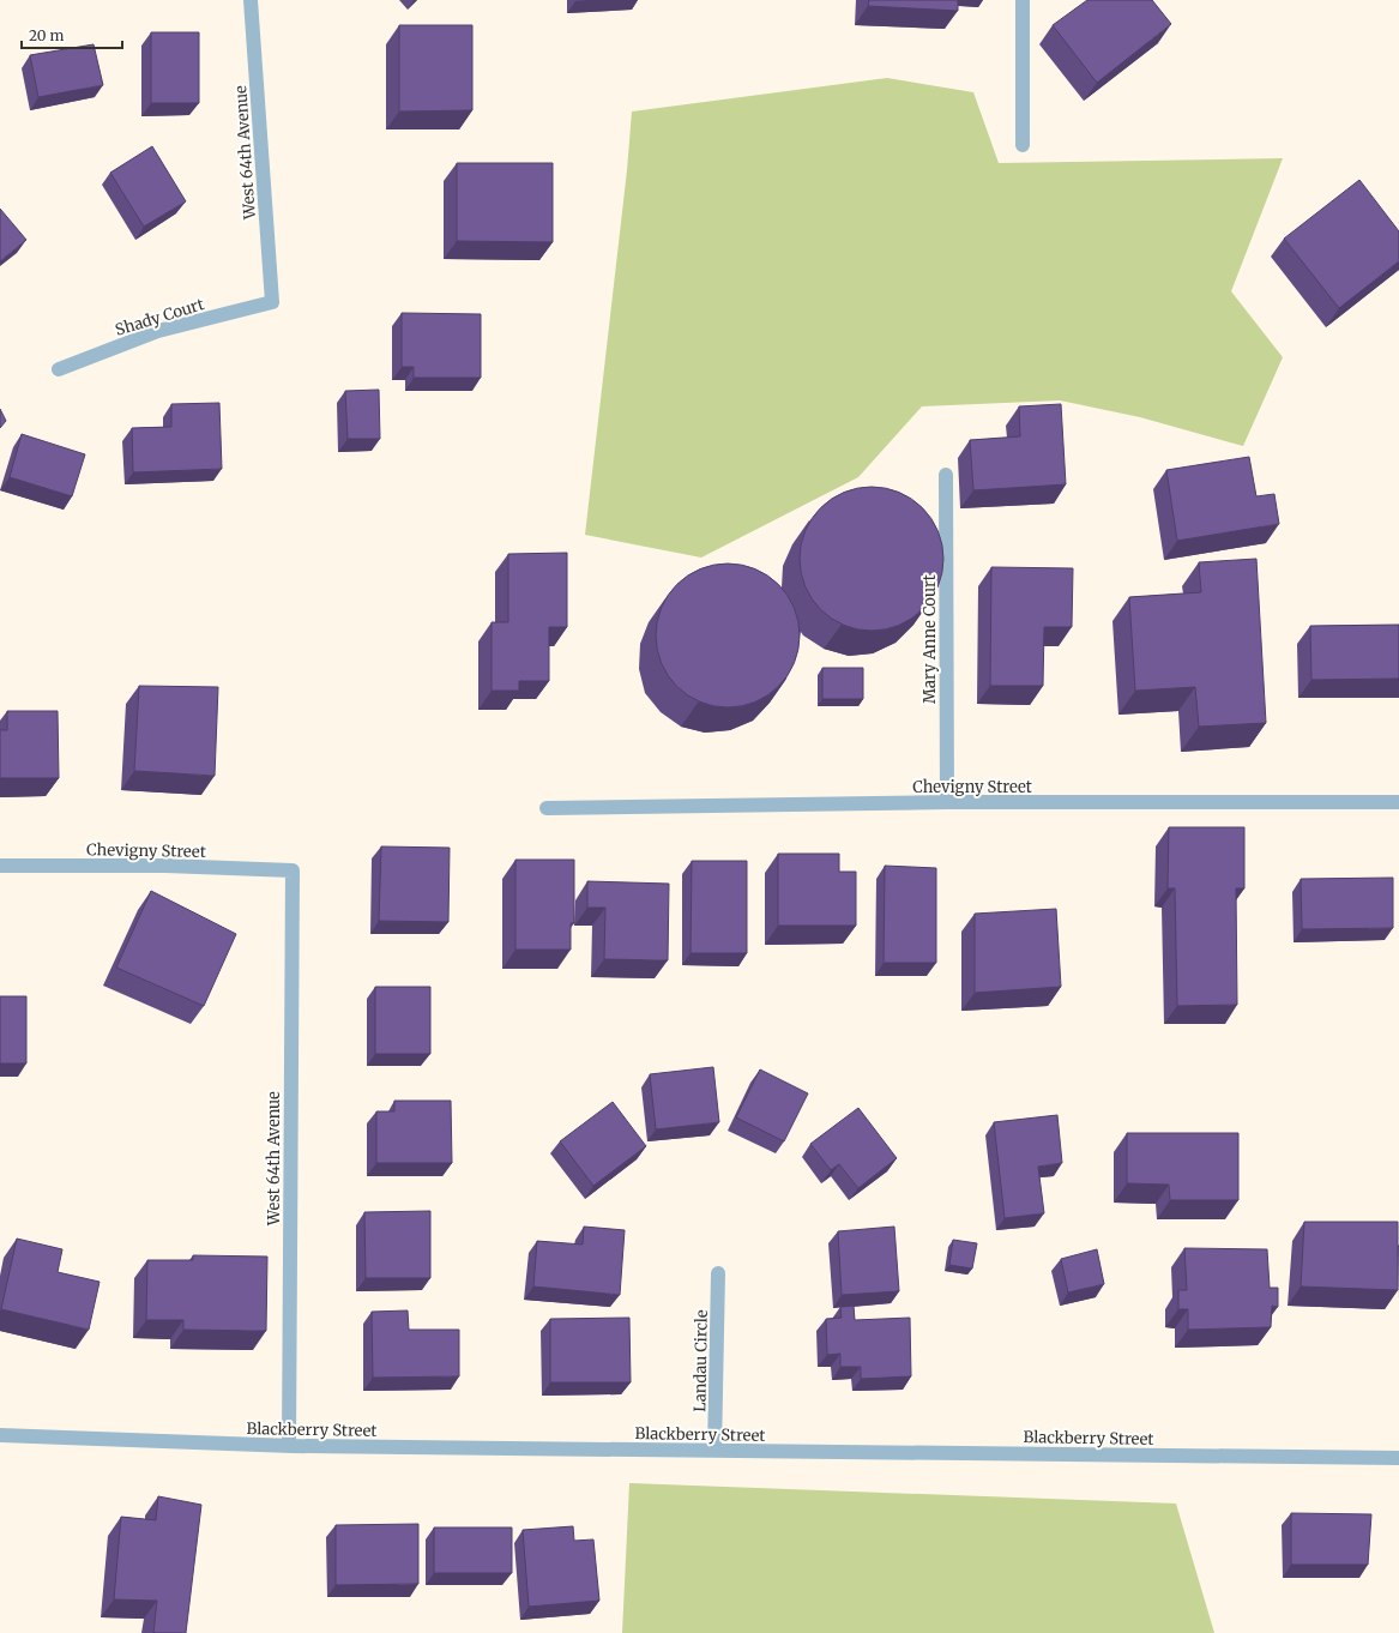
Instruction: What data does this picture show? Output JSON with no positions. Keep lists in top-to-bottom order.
{
  "streets": {
    "street": [
      "West 64th Avenue",
      "Shady Court",
      "Mary Anne Court",
      "Chevigny Street",
      "Landau Circle",
      "Blackberry Street"
    ]
  },
  "crossings": [
    ["West 64th Avenue", "Shady Court"],
    ["West 64th Avenue", "Chevigny Street"],
    ["West 64th Avenue", "Blackberry Street"],
    ["Mary Anne Court", "Chevigny Street"],
    ["Landau Circle", "Blackberry Street"]
  ],
  "scale_bar": "20 m"
}
